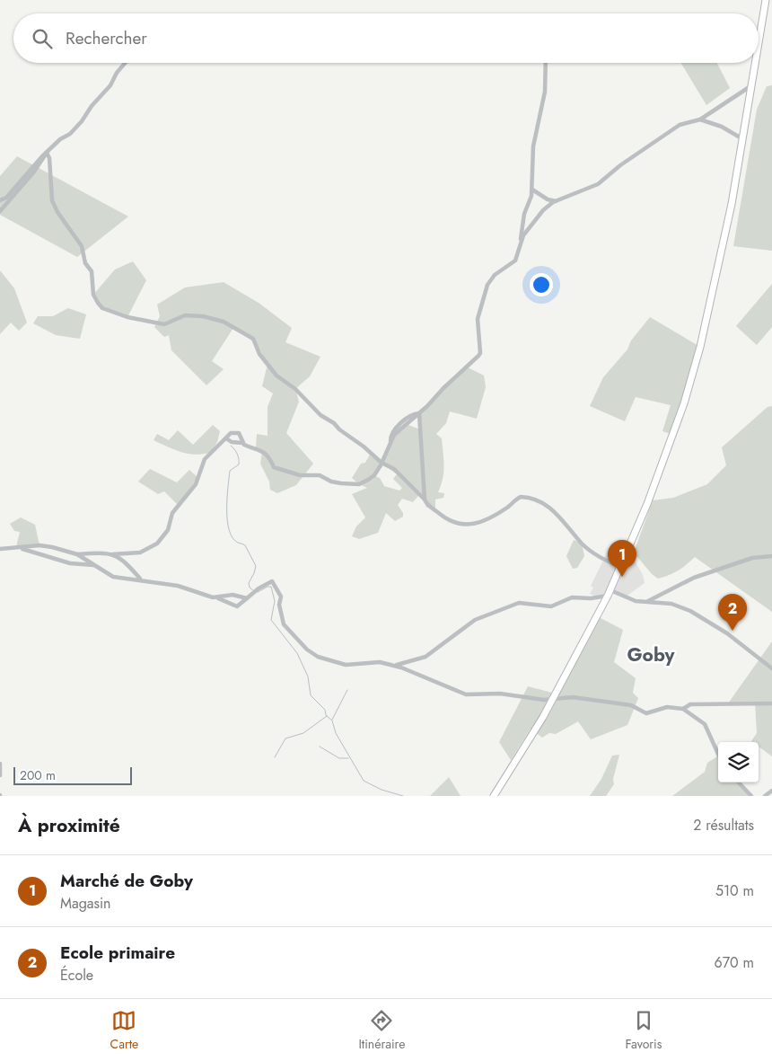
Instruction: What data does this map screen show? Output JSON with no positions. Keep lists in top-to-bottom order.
{
  "districts": ["Goby"],
  "scale_bar": "200 m",
  "page": {
    "search": "Rechercher",
    "pins": ["1", "2"],
    "scale": "200 m",
    "heading": ["À proximité", "2 résultats"],
    "list": [
      {
        "mark": "1",
        "name": "Marché de Goby",
        "note": "Magasin",
        "value": "510 m"
      },
      {
        "mark": "2",
        "name": "Ecole primaire",
        "note": "École",
        "value": "670 m"
      }
    ],
    "nav": ["Carte", "Itinéraire", "Favoris"]
  }
}
